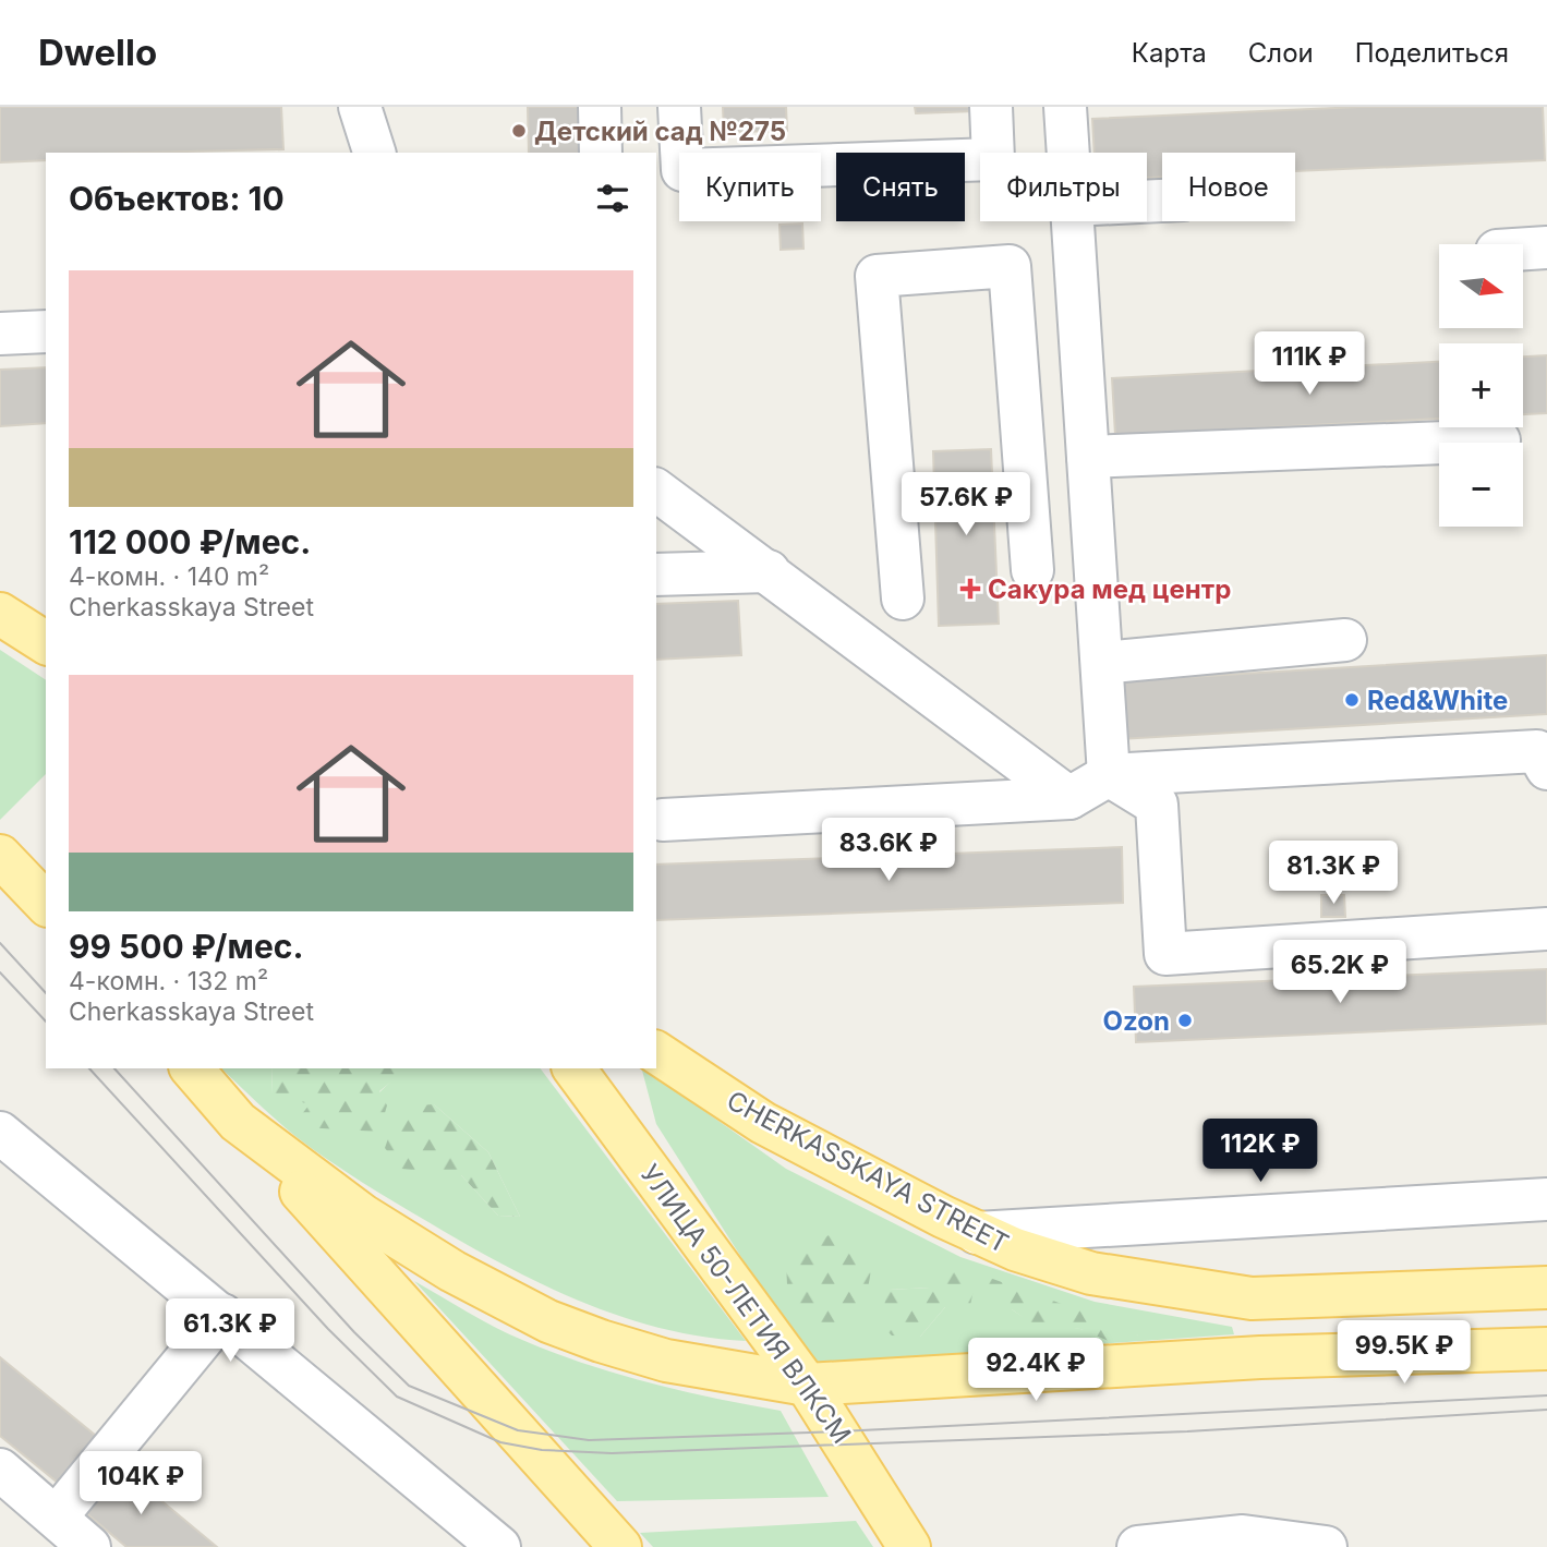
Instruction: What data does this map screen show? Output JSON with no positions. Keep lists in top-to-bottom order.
{
  "streets": {
    "main road": ["CHERKASSKAYA STREET", "УЛИЦА 50-ЛЕТИЯ ВЛКСМ"]
  },
  "places": {
    "other": ["Детский сад №275", "Red&White", "Ozon"],
    "health": ["Сакура мед центр"]
  },
  "north": "right",
  "page": {
    "header": "Dwello",
    "nav": ["Карта", "Слои", "Поделиться"],
    "chip": [
      "Купить",
      "Снять",
      "Фильтры",
      "Новое"
    ],
    "heading": "Объектов: 10",
    "map_buttons": ["+", "−"],
    "list": [
      {
        "name": "112 000 ₽/мес.",
        "note": "4-комн. · 140 m² · Cherkasskaya Street"
      },
      {
        "name": "99 500 ₽/мес.",
        "note": "4-комн. · 132 m² · Cherkasskaya Street"
      }
    ],
    "price": [
      "111K ₽",
      "57.6K ₽",
      "83.6K ₽",
      "81.3K ₽",
      "65.2K ₽",
      "112K ₽",
      "61.3K ₽",
      "99.5K ₽",
      "92.4K ₽",
      "104K ₽"
    ]
  }
}
